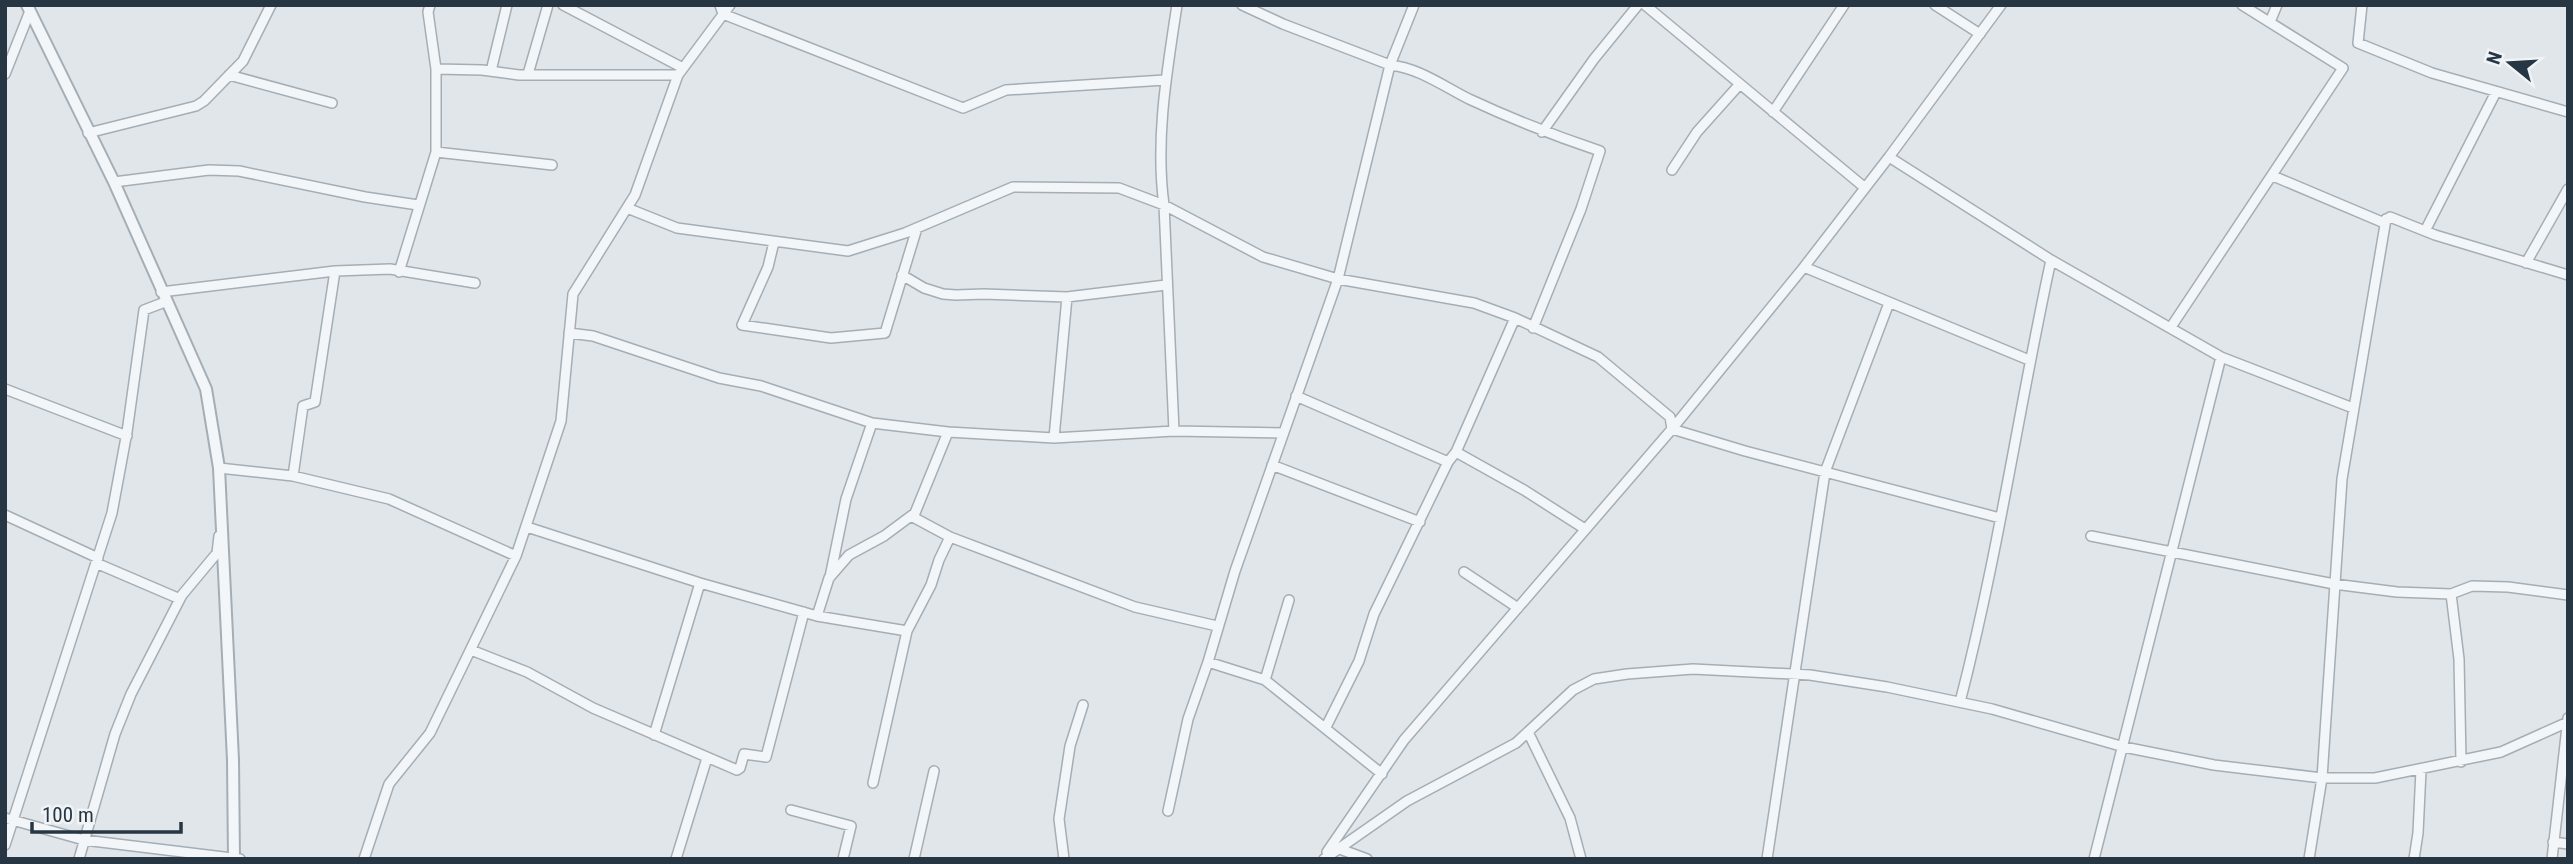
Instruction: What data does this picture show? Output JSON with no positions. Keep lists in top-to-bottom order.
{
  "scale_bar": "100 m",
  "north": "left"
}
